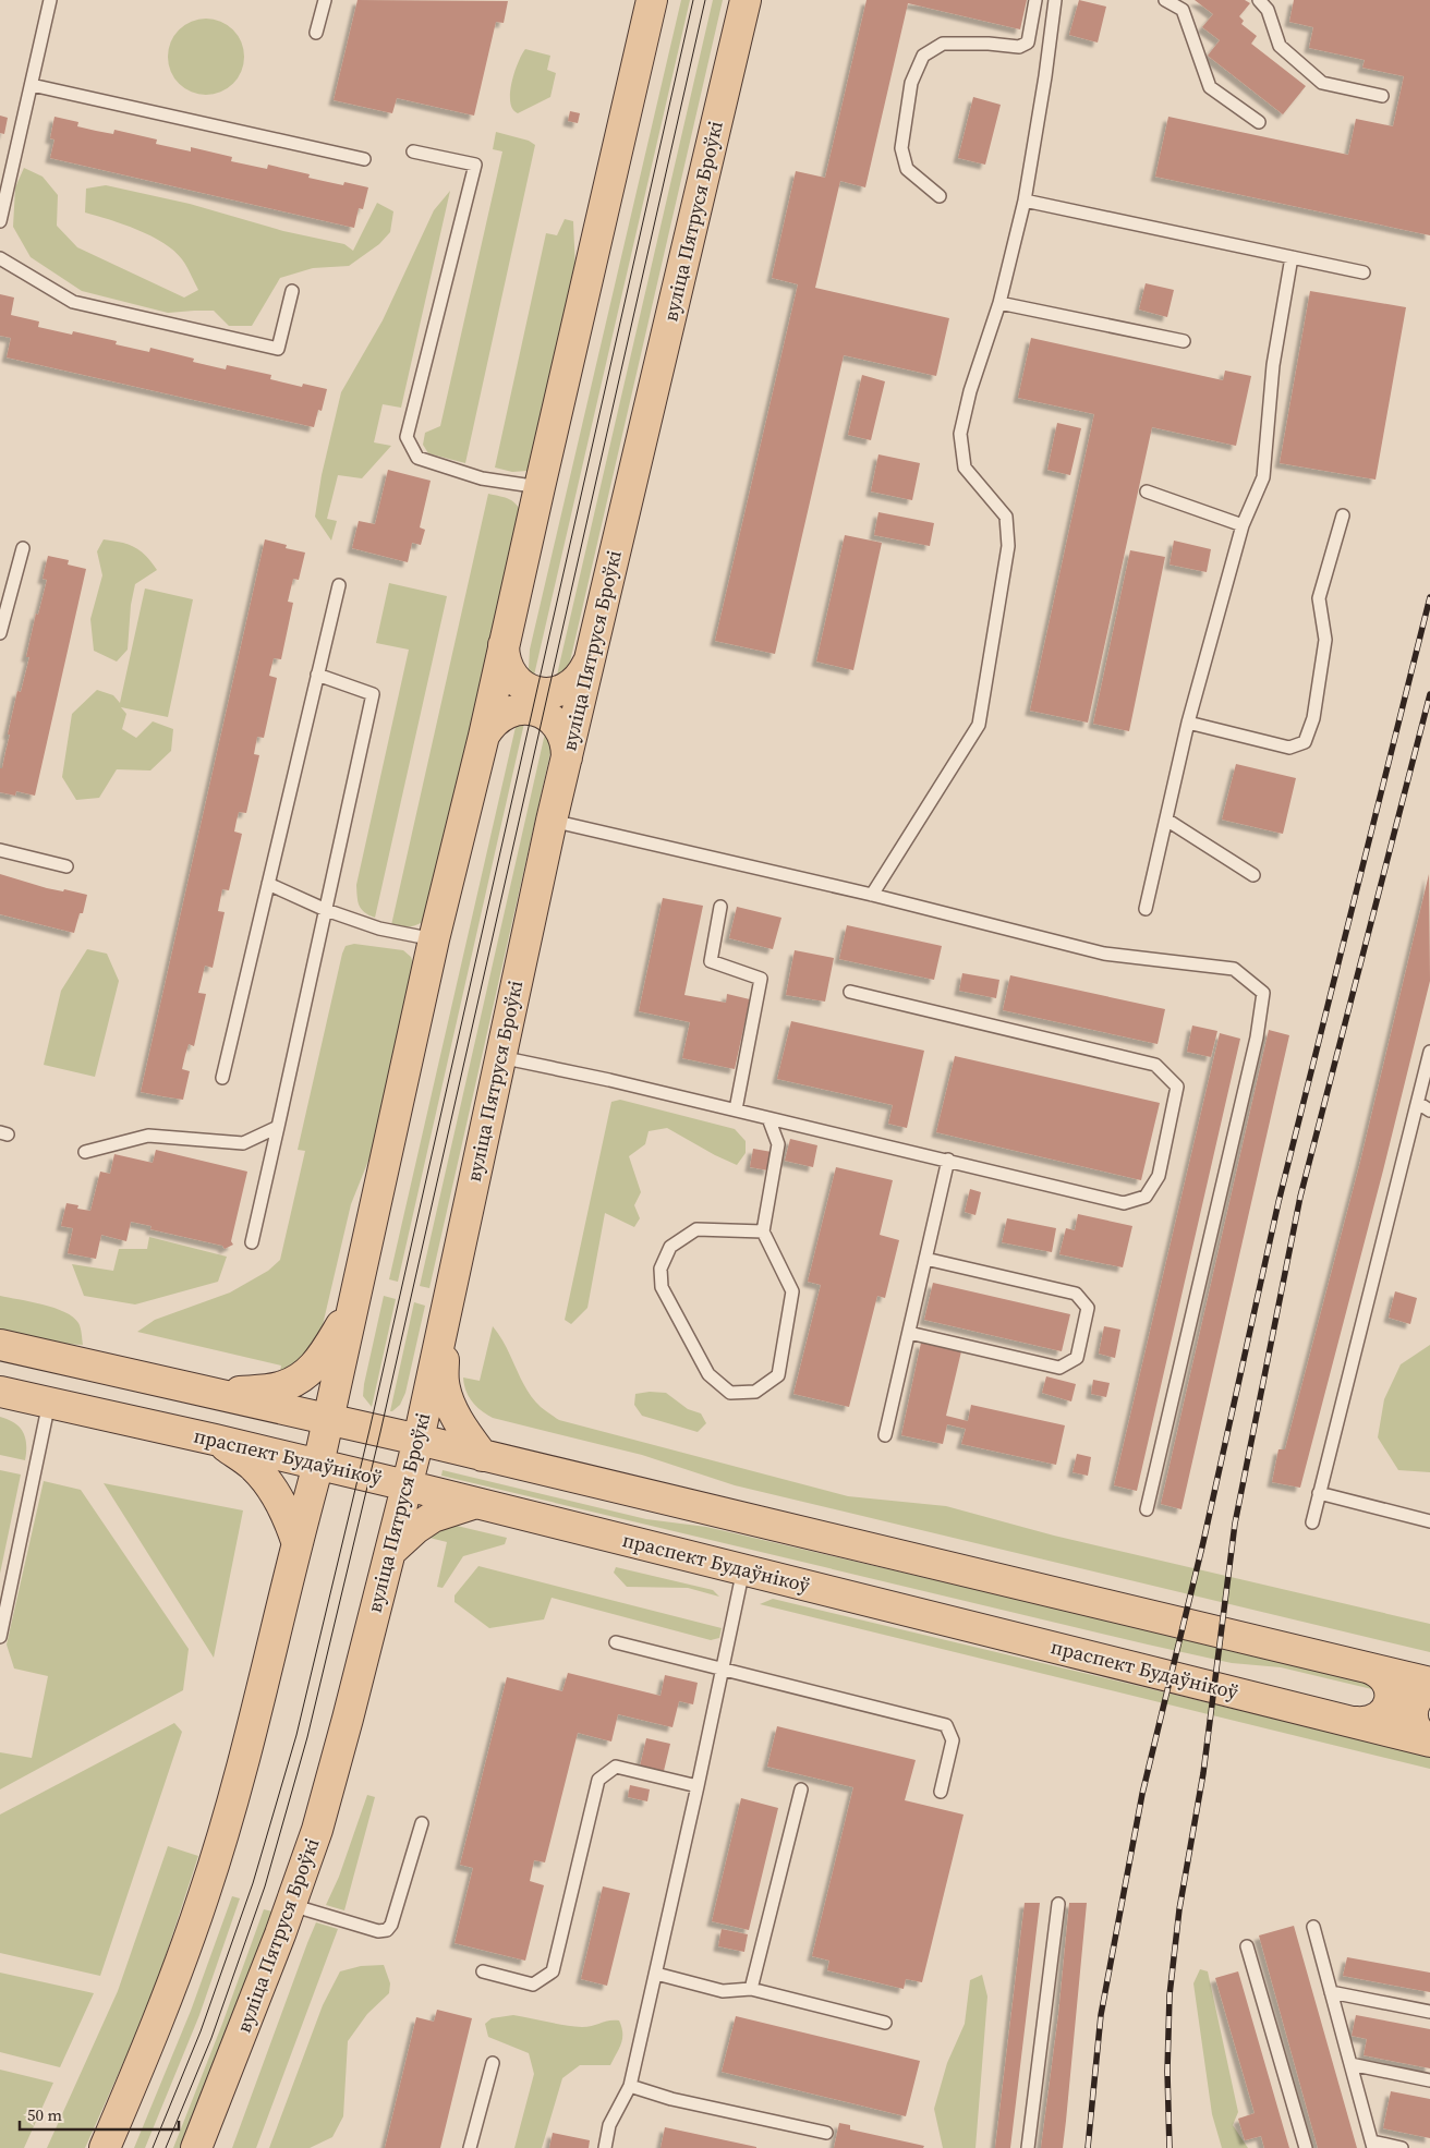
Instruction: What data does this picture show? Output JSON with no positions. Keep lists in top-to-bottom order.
{
  "streets": {
    "main road": ["вуліца Пятруся Броўкі", "праспект Будаўнікоў"]
  },
  "crossings": [
    ["вуліца Пятруся Броўкі", "праспект Будаўнікоў"]
  ],
  "scale_bar": "50 m"
}
